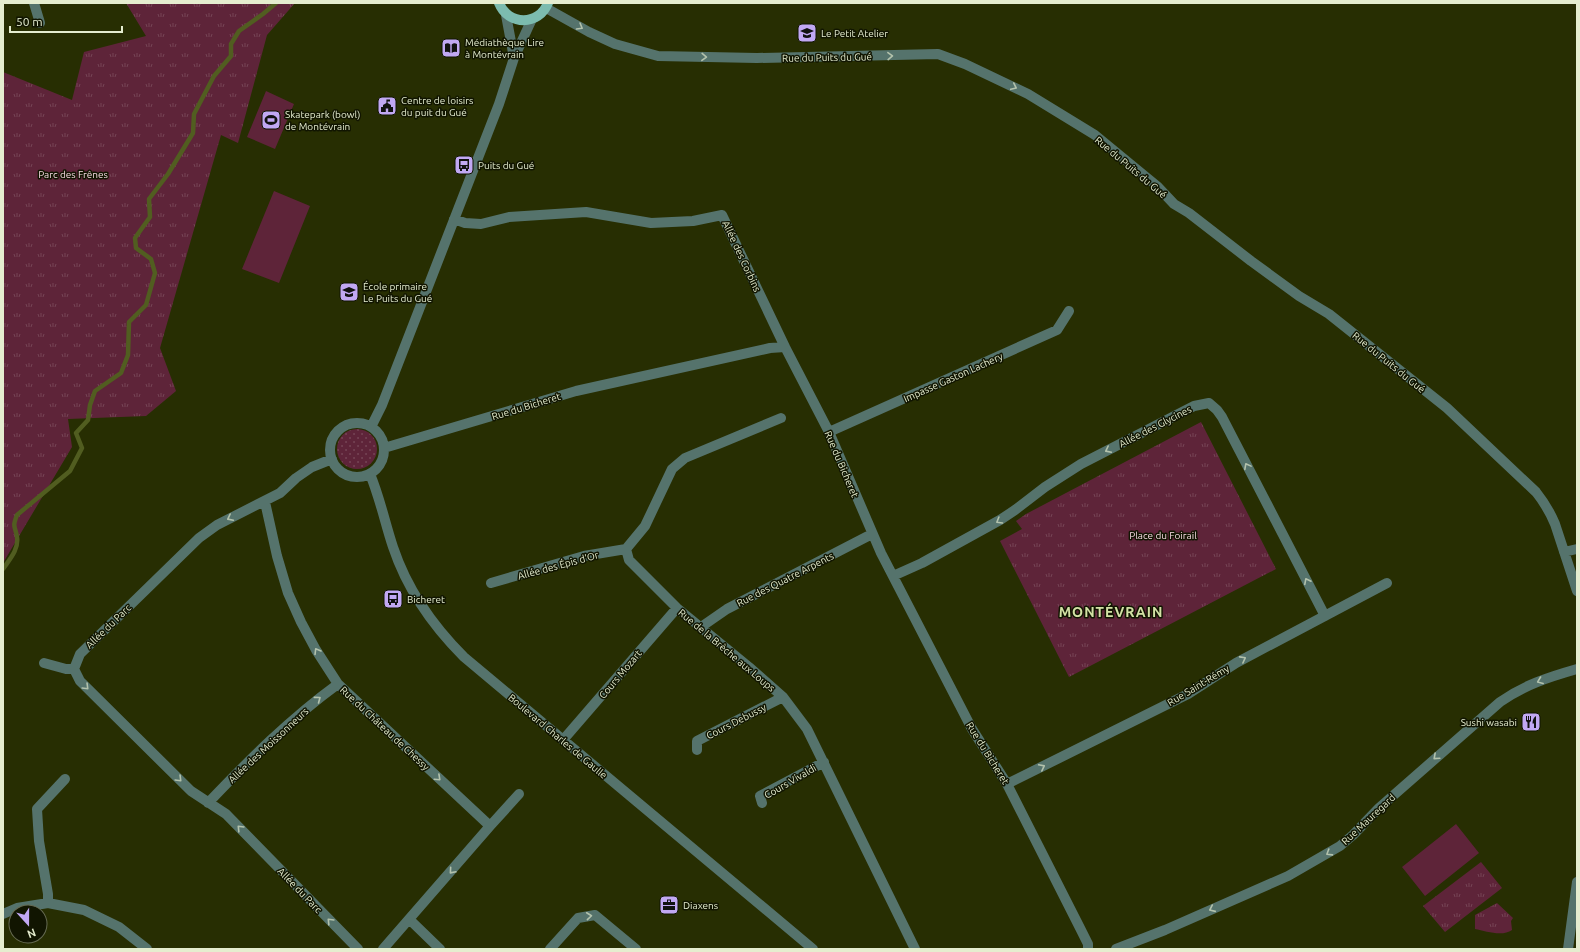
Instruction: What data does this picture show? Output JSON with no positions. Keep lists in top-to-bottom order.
{
  "streets": {
    "street": [
      "Rue du Puits du Gué",
      "Allée des Corbins",
      "Impasse Gaston Lachery",
      "Rue du Bicheret",
      "Allée des Glycines",
      "Allée des Épis d'Or",
      "Rue des Quatre Arpents",
      "Allée du Parc",
      "Rue de la Brèche aux Loups",
      "Cours Mozart",
      "Rue Saint-Rémy",
      "Cours Debussy",
      "Rue du Château de Chessy",
      "Boulevard Charles de Gaulle",
      "Allée des Moissonneurs",
      "Cours Vivaldi",
      "Rue Mauregard"
    ]
  },
  "crossings": [
    ["Allée des Corbins", "Rue du Bicheret"],
    ["Impasse Gaston Lachery", "Rue du Bicheret"],
    ["Rue du Bicheret", "Allée des Glycines"],
    ["Rue du Bicheret", "Rue des Quatre Arpents"],
    ["Rue du Bicheret", "Allée du Parc"],
    ["Rue du Bicheret", "Rue Saint-Rémy"],
    ["Rue du Bicheret", "Boulevard Charles de Gaulle"],
    ["Allée des Glycines", "Rue Saint-Rémy"],
    ["Allée des Épis d'Or", "Rue de la Brèche aux Loups"],
    ["Rue des Quatre Arpents", "Rue de la Brèche aux Loups"],
    ["Allée du Parc", "Rue du Château de Chessy"],
    ["Allée du Parc", "Boulevard Charles de Gaulle"],
    ["Allée du Parc", "Allée des Moissonneurs"],
    ["Rue de la Brèche aux Loups", "Cours Mozart"],
    ["Rue de la Brèche aux Loups", "Cours Debussy"],
    ["Rue de la Brèche aux Loups", "Cours Vivaldi"],
    ["Cours Mozart", "Boulevard Charles de Gaulle"],
    ["Rue du Château de Chessy", "Allée des Moissonneurs"]
  ],
  "one_way": [
    "Rue du Puits du Gué",
    "Rue Saint-Rémy",
    "Allée des Moissonneurs",
    "Rue Mauregard"
  ],
  "districts": ["MONTÉVRAIN"],
  "parks": ["Parc des Frênes", "Place du Foirail"],
  "places": {
    "school or university": ["Le Petit Atelier", "École primaire Le Puits du Gué"],
    "library": ["Médiathèque Lire à Montévrain"],
    "public building": ["Centre de loisirs du puit du Gué"],
    "sports": ["Skatepark (bowl) de Montévrain"],
    "bus stop": ["Puits du Gué", "Bicheret"],
    "restaurant": ["Sushi wasabi"],
    "office": ["Diaxens"]
  },
  "scale_bar": "50 m",
  "north": "bottom"
}
